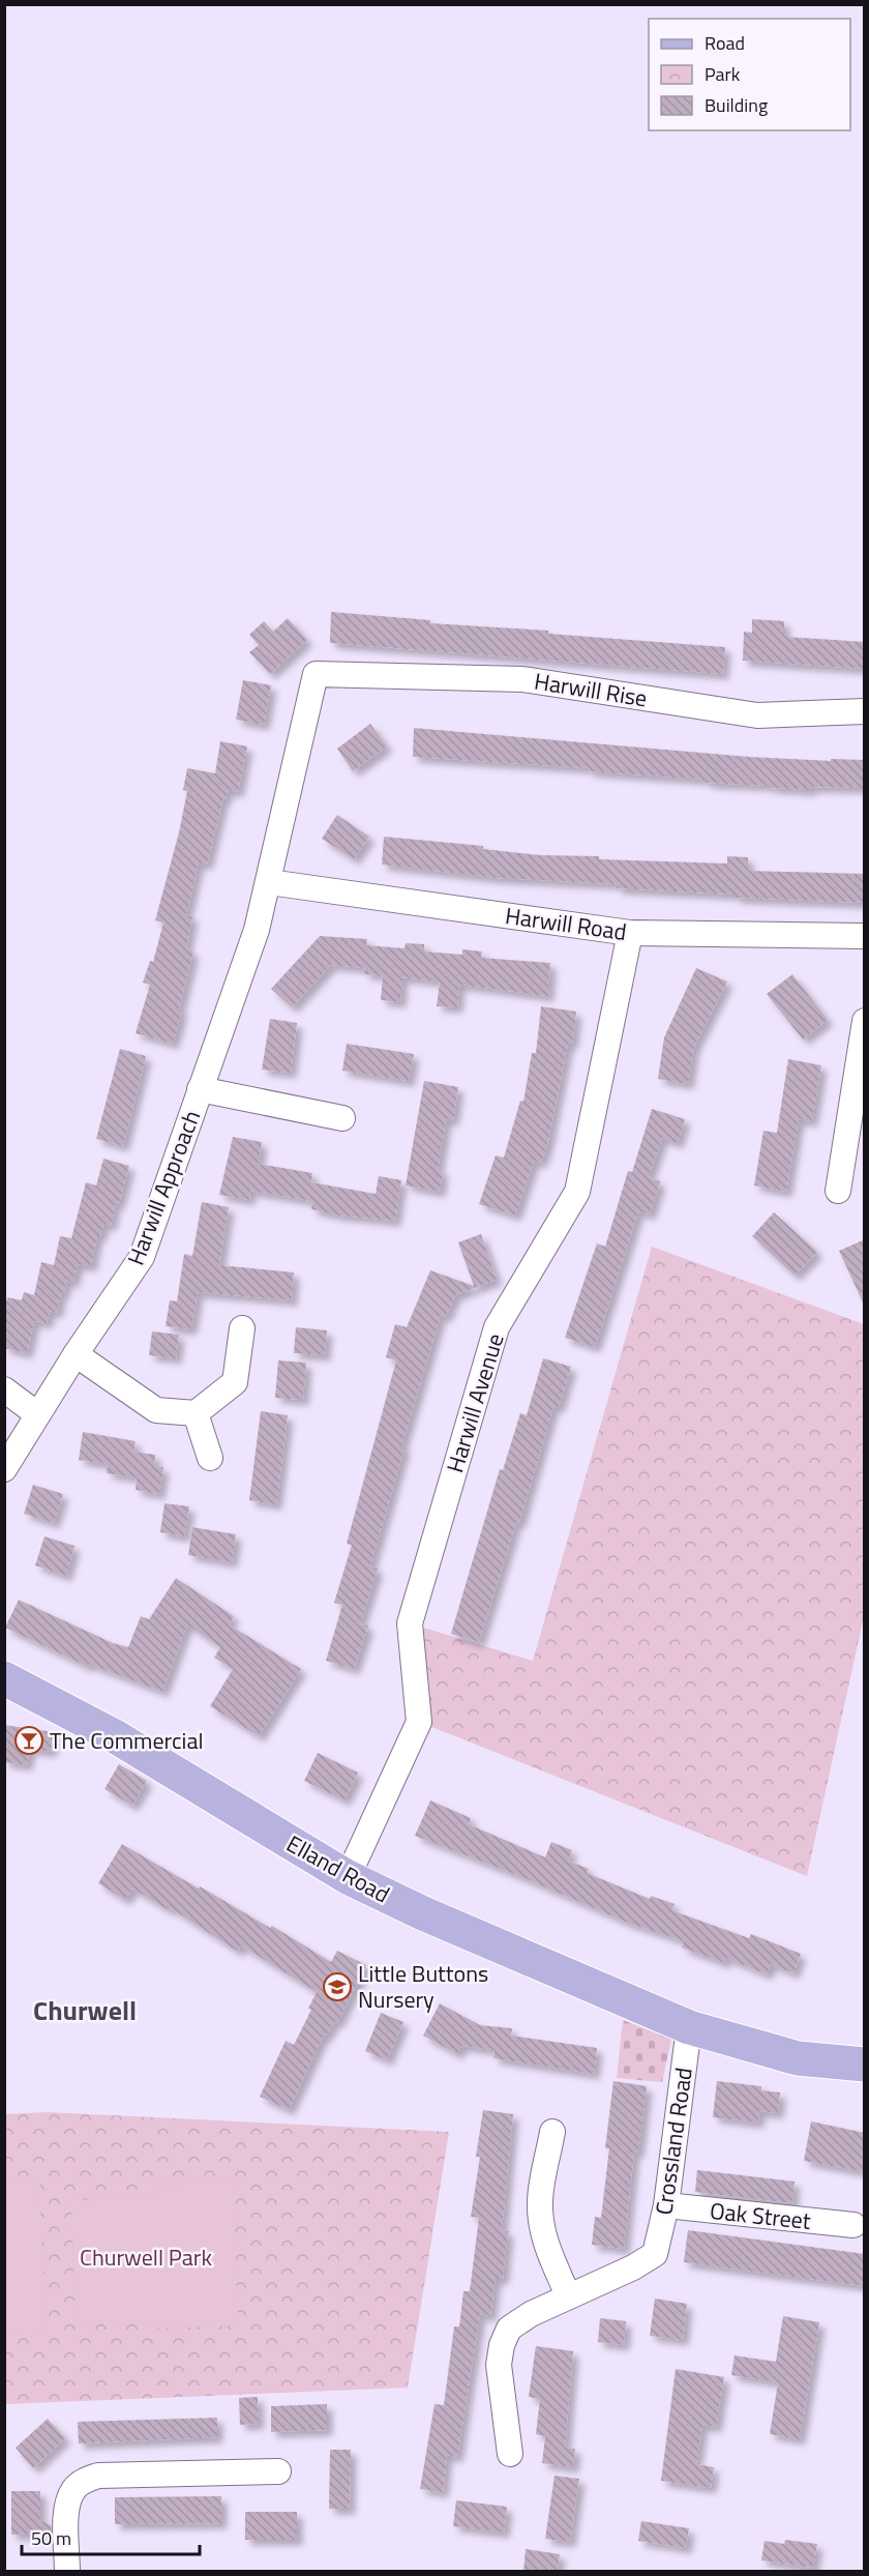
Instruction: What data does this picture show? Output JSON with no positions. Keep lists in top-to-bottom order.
{
  "streets": {
    "main road": ["Elland Road"],
    "street": [
      "Harwill Rise",
      "Harwill Road",
      "Harwill Approach",
      "Harwill Avenue",
      "Crossland Road",
      "Oak Street"
    ]
  },
  "crossings": [
    ["Harwill Rise", "Harwill Approach"],
    ["Harwill Road", "Harwill Approach"],
    ["Harwill Road", "Harwill Avenue"],
    ["Harwill Avenue", "Elland Road"],
    ["Elland Road", "Crossland Road"],
    ["Crossland Road", "Oak Street"]
  ],
  "districts": ["Churwell"],
  "parks": ["Churwell Park"],
  "places": {
    "bar": ["The Commercial"],
    "school or university": ["Little Buttons Nursery"]
  },
  "legend": ["Road", "Park", "Building"],
  "scale_bar": "50 m"
}
